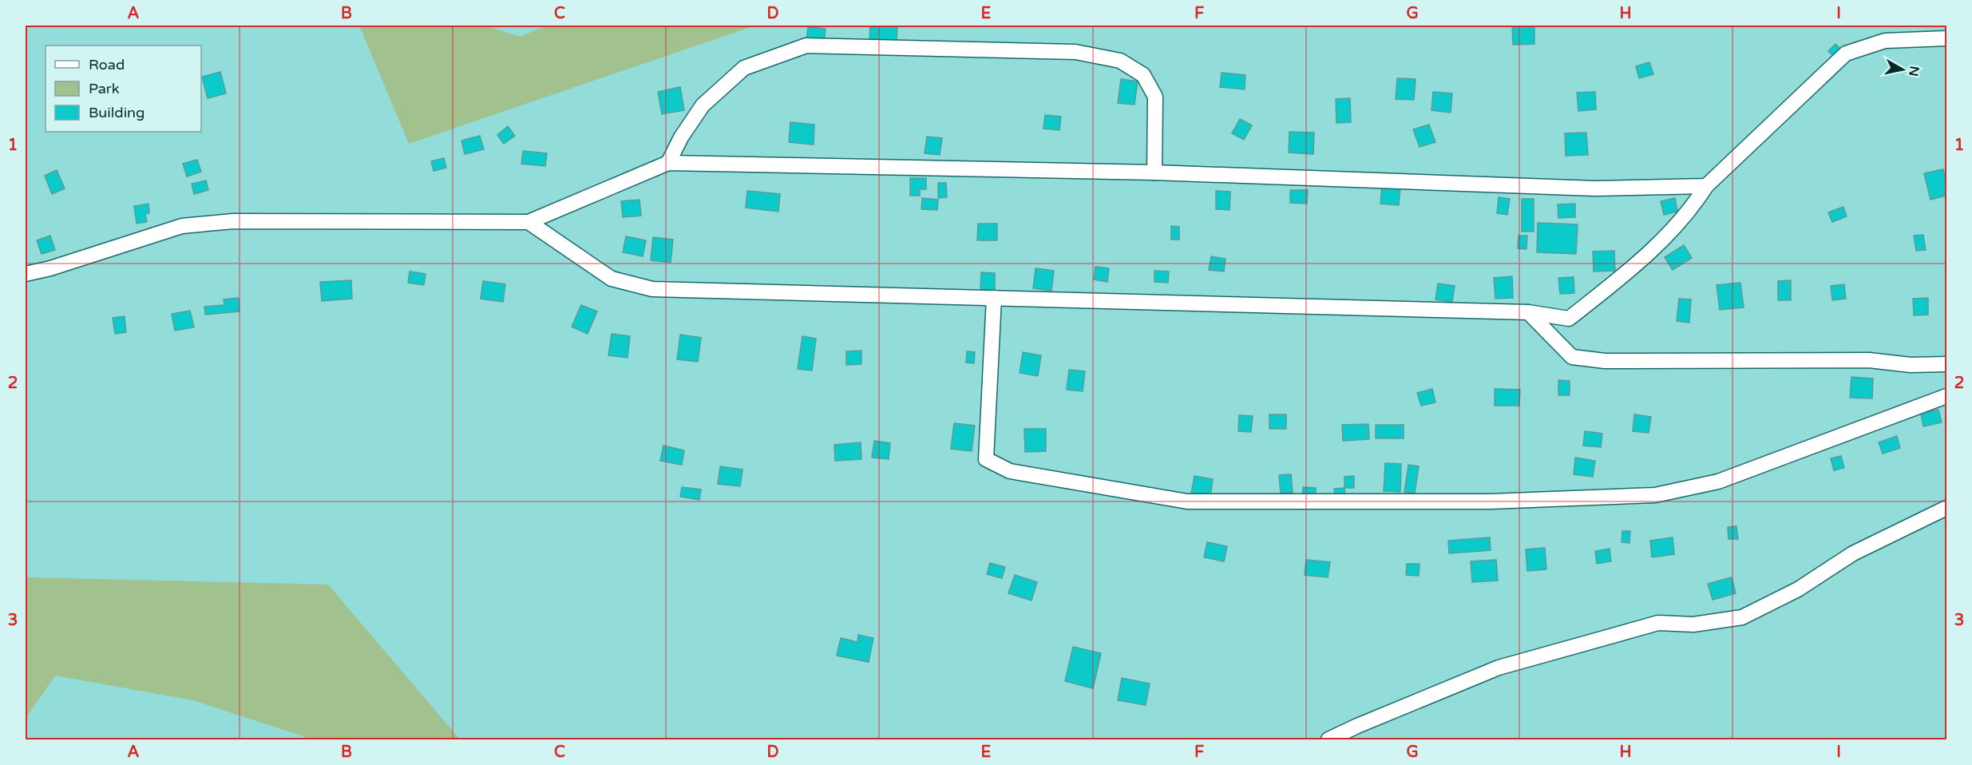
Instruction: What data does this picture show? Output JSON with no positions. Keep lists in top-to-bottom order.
{
  "legend": ["Road", "Park", "Building"],
  "north": "right",
  "grid": {
    "columns": [
      "A",
      "B",
      "C",
      "D",
      "E",
      "F",
      "G",
      "H",
      "I"
    ],
    "rows": ["1", "2", "3"]
  }
}
